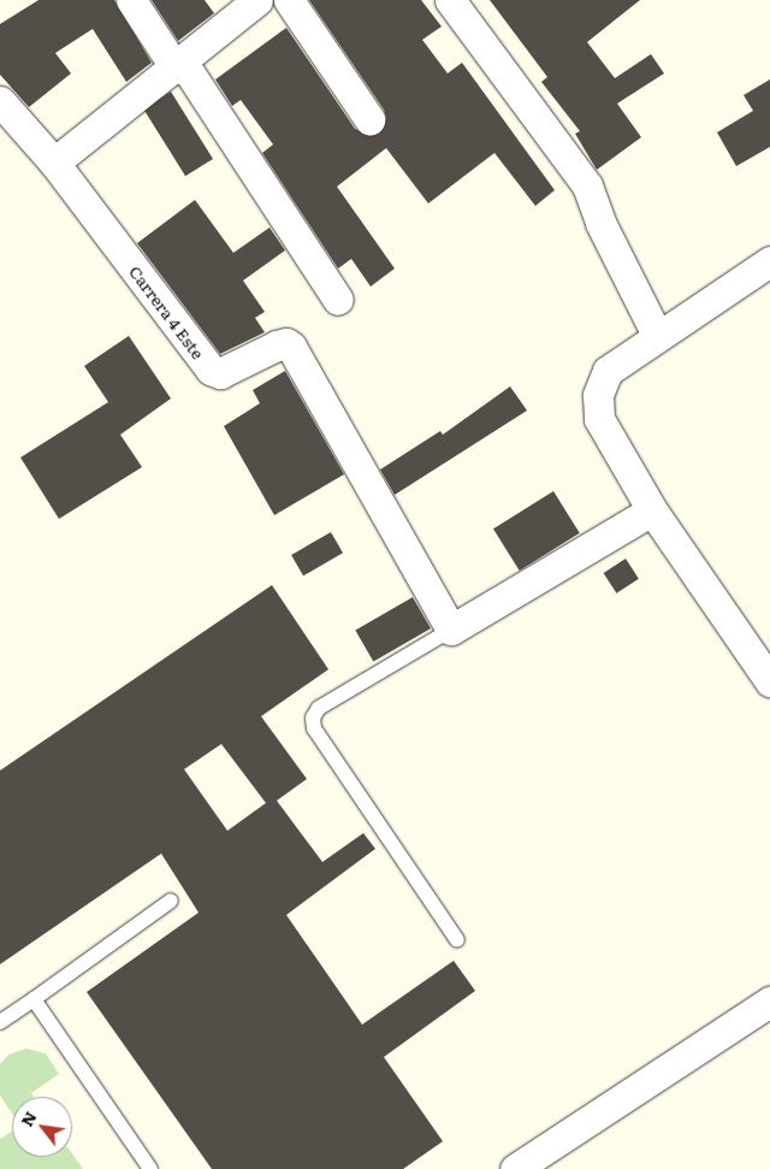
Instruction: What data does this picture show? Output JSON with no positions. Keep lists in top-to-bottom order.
{
  "streets": {
    "street": ["Carrera 4 Este"]
  },
  "north": "top left"
}
